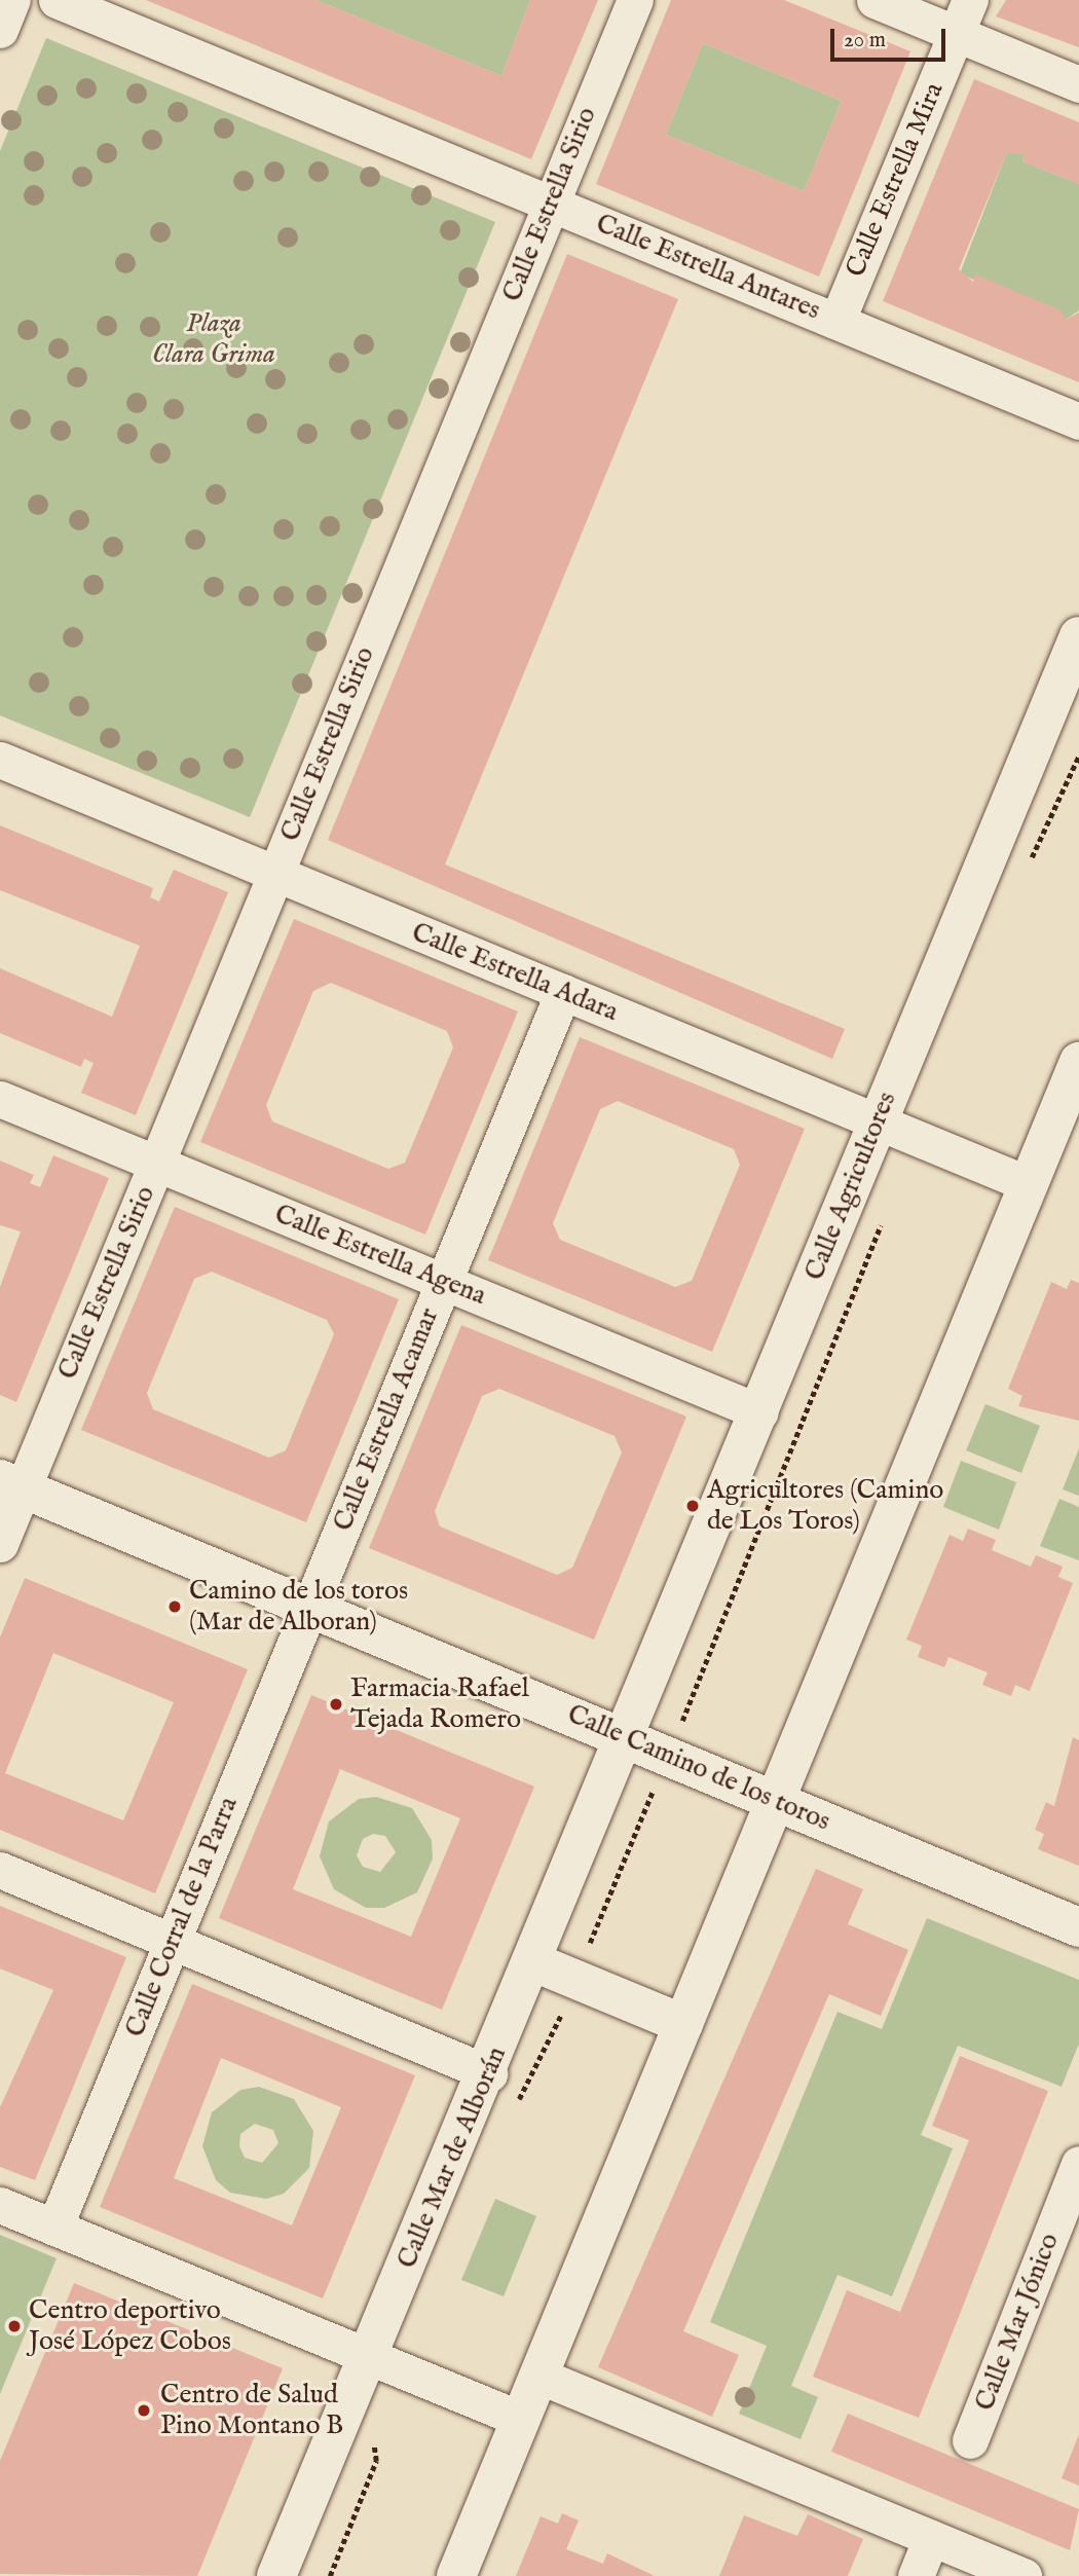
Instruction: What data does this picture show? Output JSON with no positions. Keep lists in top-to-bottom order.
{
  "streets": {
    "street": [
      "Calle Estrella Mira",
      "Calle Estrella Sirio",
      "Calle Estrella Antares",
      "Calle Estrella Adara",
      "Calle Agricultores",
      "Calle Estrella Agena",
      "Calle Estrella Acamar",
      "Calle Camino de los toros",
      "Calle Corral de la Parra",
      "Calle Mar de Alborán",
      "Calle Mar Jónico"
    ]
  },
  "crossings": [
    ["Calle Estrella Mira", "Calle Estrella Antares"],
    ["Calle Estrella Sirio", "Calle Estrella Antares"],
    ["Calle Estrella Sirio", "Calle Estrella Adara"],
    ["Calle Estrella Sirio", "Calle Estrella Agena"],
    ["Calle Estrella Sirio", "Calle Camino de los toros"],
    ["Calle Estrella Adara", "Calle Agricultores"],
    ["Calle Estrella Adara", "Calle Estrella Acamar"],
    ["Calle Agricultores", "Calle Estrella Agena"],
    ["Calle Agricultores", "Calle Camino de los toros"],
    ["Calle Agricultores", "Calle Mar de Alborán"],
    ["Calle Estrella Agena", "Calle Estrella Acamar"],
    ["Calle Estrella Acamar", "Calle Camino de los toros"],
    ["Calle Estrella Acamar", "Calle Corral de la Parra"],
    ["Calle Camino de los toros", "Calle Corral de la Parra"],
    ["Calle Camino de los toros", "Calle Mar de Alborán"]
  ],
  "parks": ["Plaza Clara Grima"],
  "places": [
    "Agricultores (Camino de Los Toros)",
    "Camino de los toros (Mar de Alboran)",
    "Farmacia Rafael Tejada Romero",
    "Centro deportivo José López Cobos",
    "Centro de Salud Pino Montano B"
  ],
  "scale_bar": "20 m"
}
